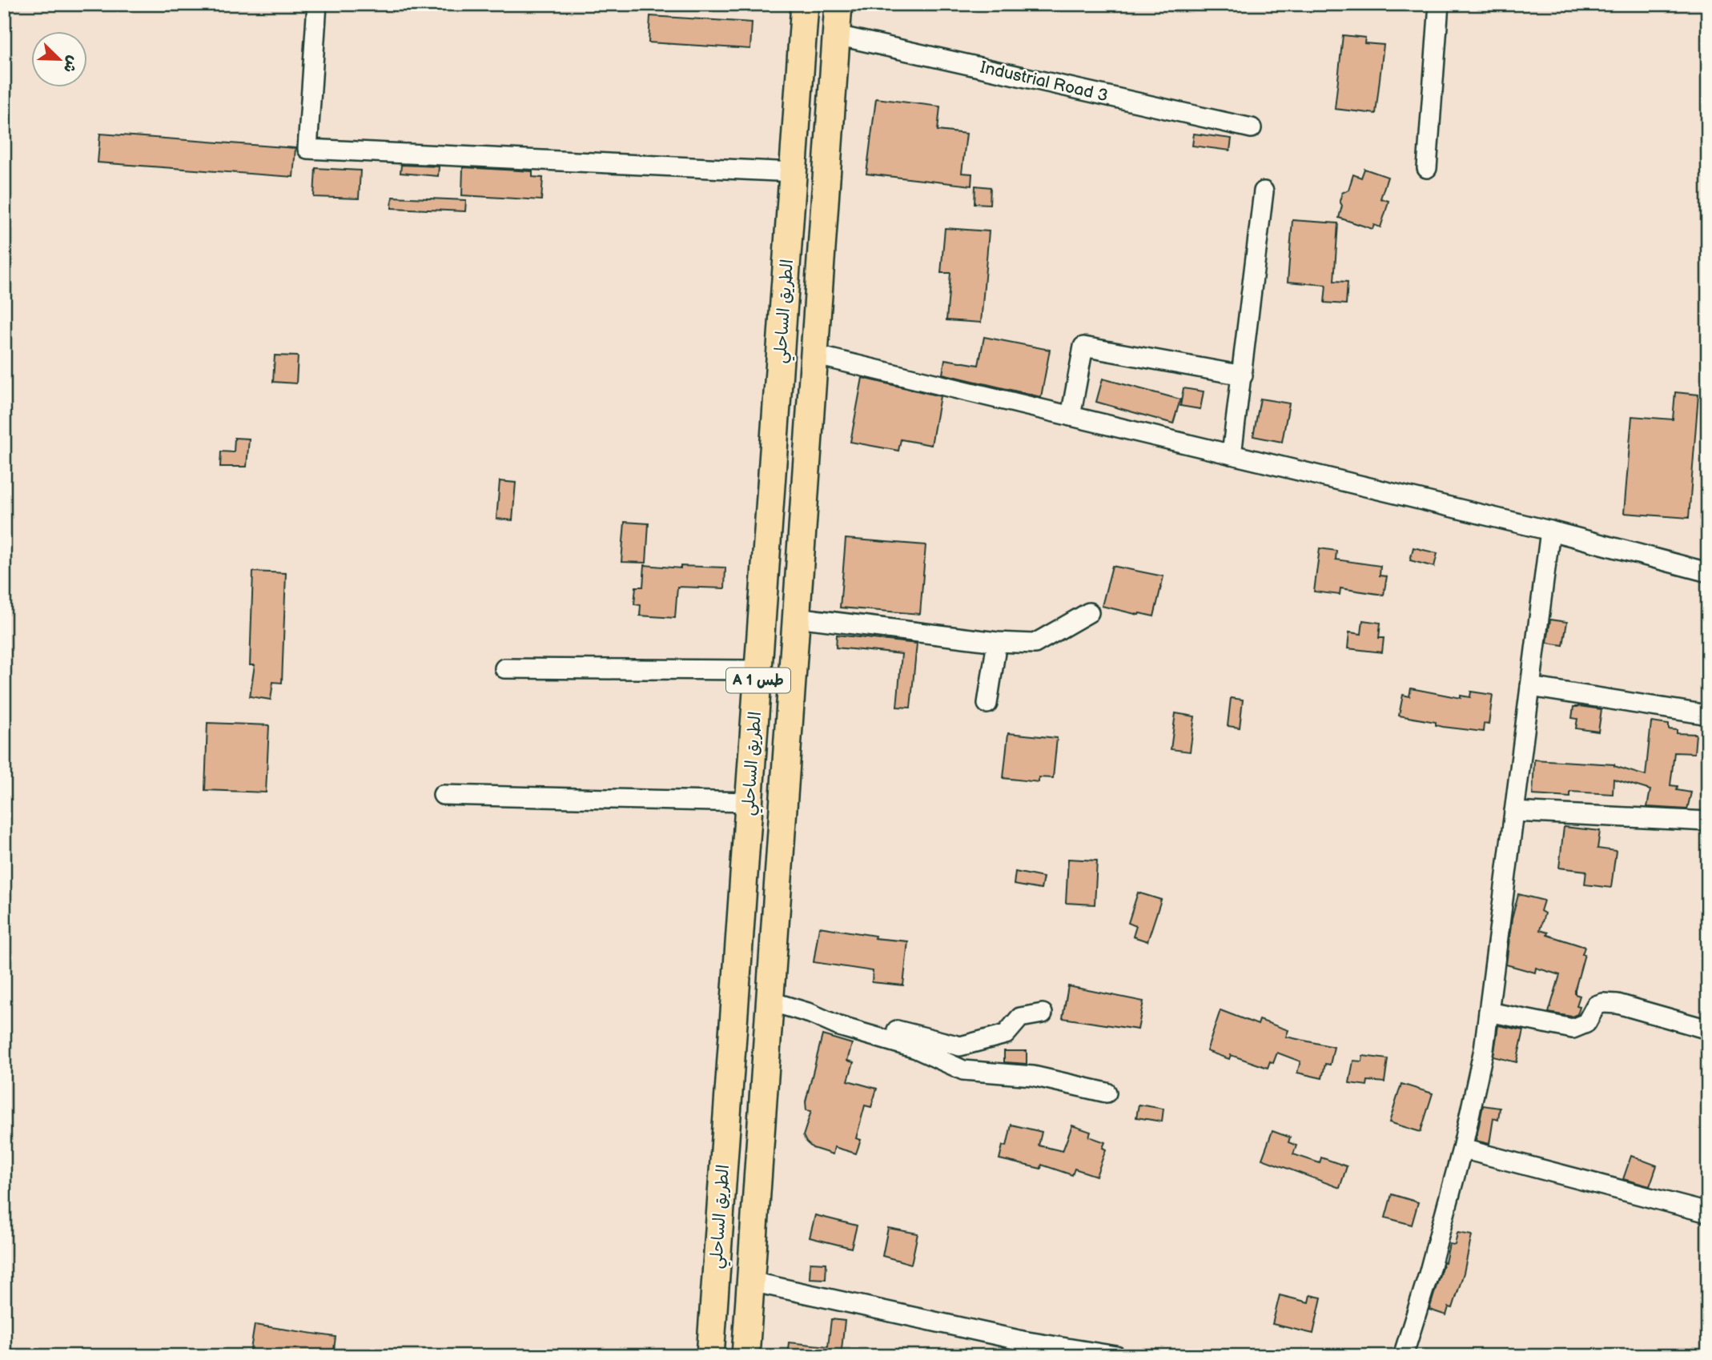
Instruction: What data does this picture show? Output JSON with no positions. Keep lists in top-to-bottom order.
{
  "streets": {
    "highway": ["الطريق الساحلي", "A 1 طس"],
    "street": ["Industrial Road 3"]
  },
  "crossings": [
    ["Industrial Road 3", "الطريق الساحلي"]
  ],
  "north": "bottom right"
}
